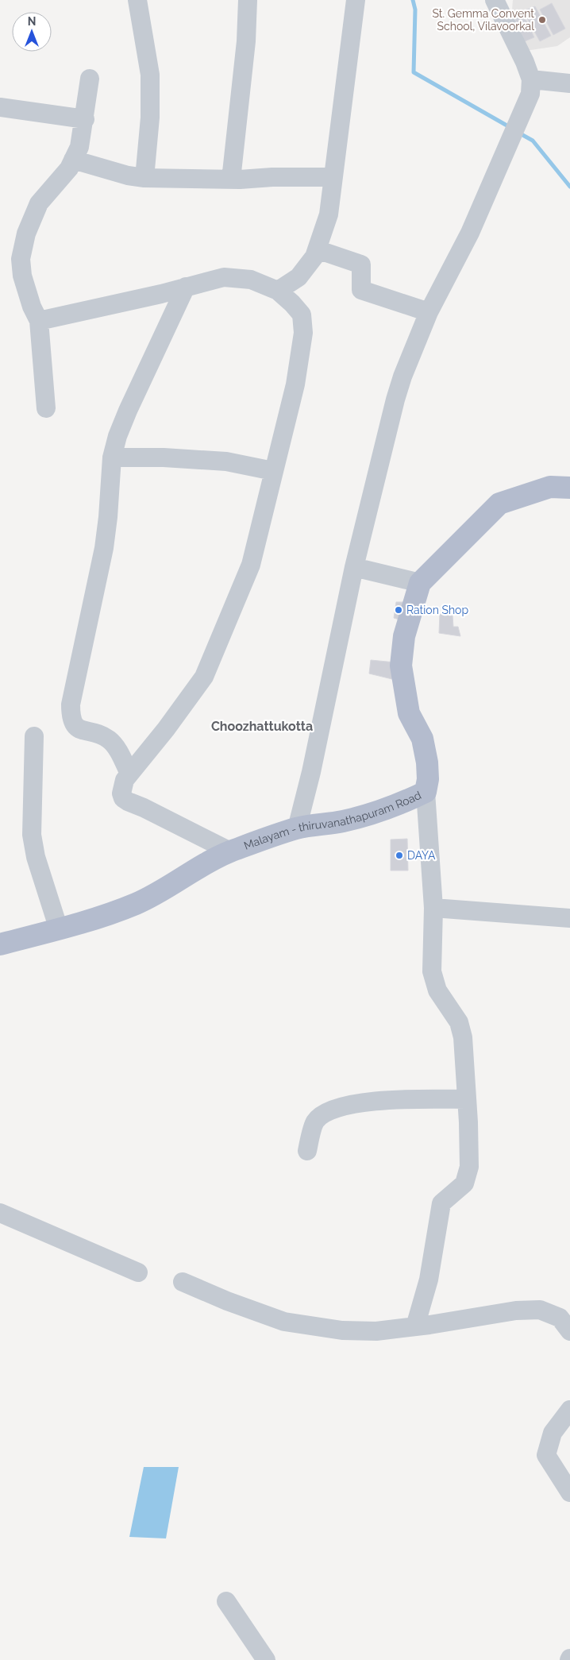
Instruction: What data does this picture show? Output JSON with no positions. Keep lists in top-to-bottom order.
{
  "streets": {
    "main road": ["Malayam - thiruvanathapuram Road"]
  },
  "districts": ["Choozhattukotta"],
  "places": ["St. Gemma Convent School, Vilavoorkal", "Ration Shop", "DAYA"],
  "north": "top"
}
